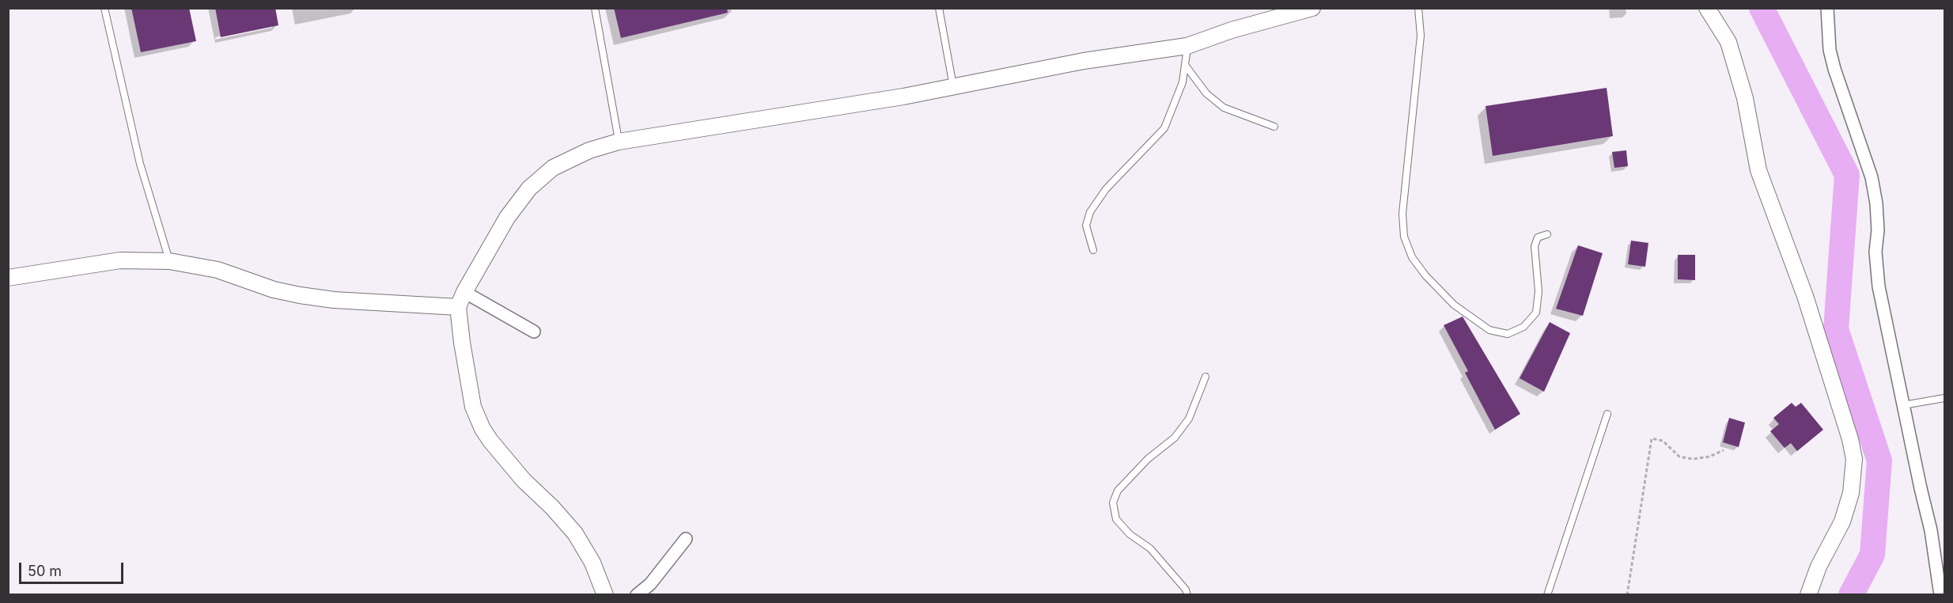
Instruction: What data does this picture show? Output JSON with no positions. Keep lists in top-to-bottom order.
{
  "scale_bar": "50 m"
}
